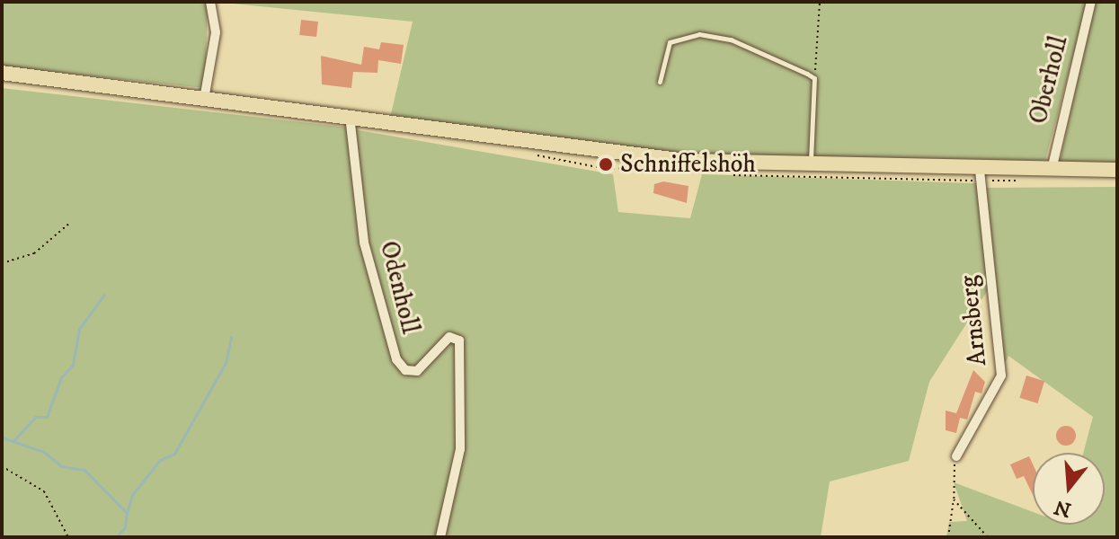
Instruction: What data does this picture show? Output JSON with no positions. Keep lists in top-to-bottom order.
{
  "streets": {
    "street": ["Oberholl", "Odenholl", "Arnsberg"]
  },
  "places": ["Schniffelshöh"],
  "north": "bottom"
}
